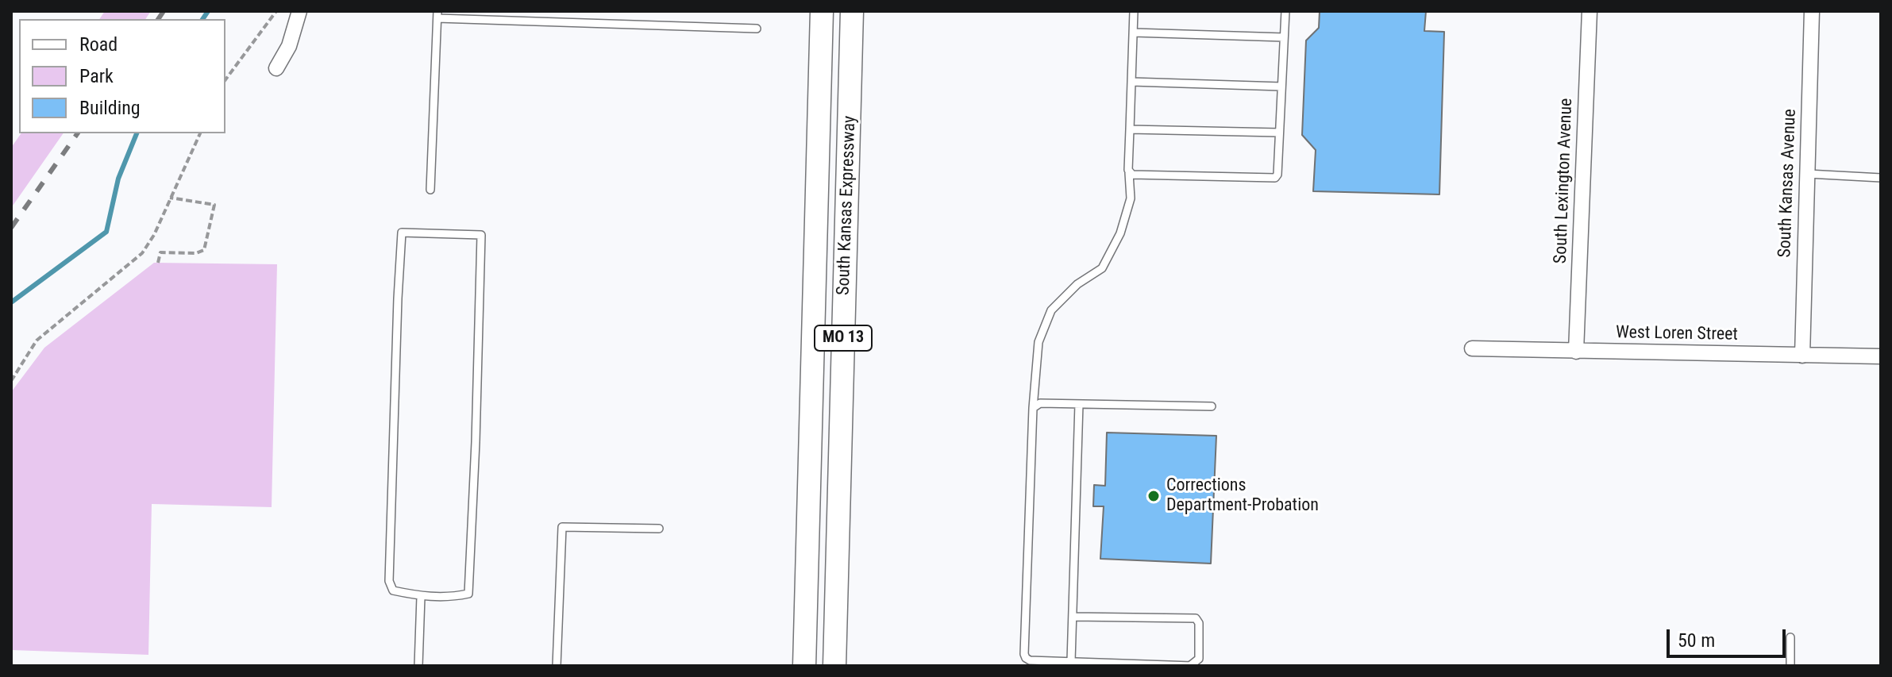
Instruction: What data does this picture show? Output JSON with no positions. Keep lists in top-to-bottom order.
{
  "streets": {
    "main road": ["South Kansas Expressway", "MO 13"],
    "street": ["South Lexington Avenue", "South Kansas Avenue", "West Loren Street"]
  },
  "crossings": [
    ["South Lexington Avenue", "West Loren Street"],
    ["South Kansas Avenue", "West Loren Street"]
  ],
  "places": ["Corrections Department-Probation"],
  "legend": ["Road", "Park", "Building"],
  "scale_bar": "50 m"
}
